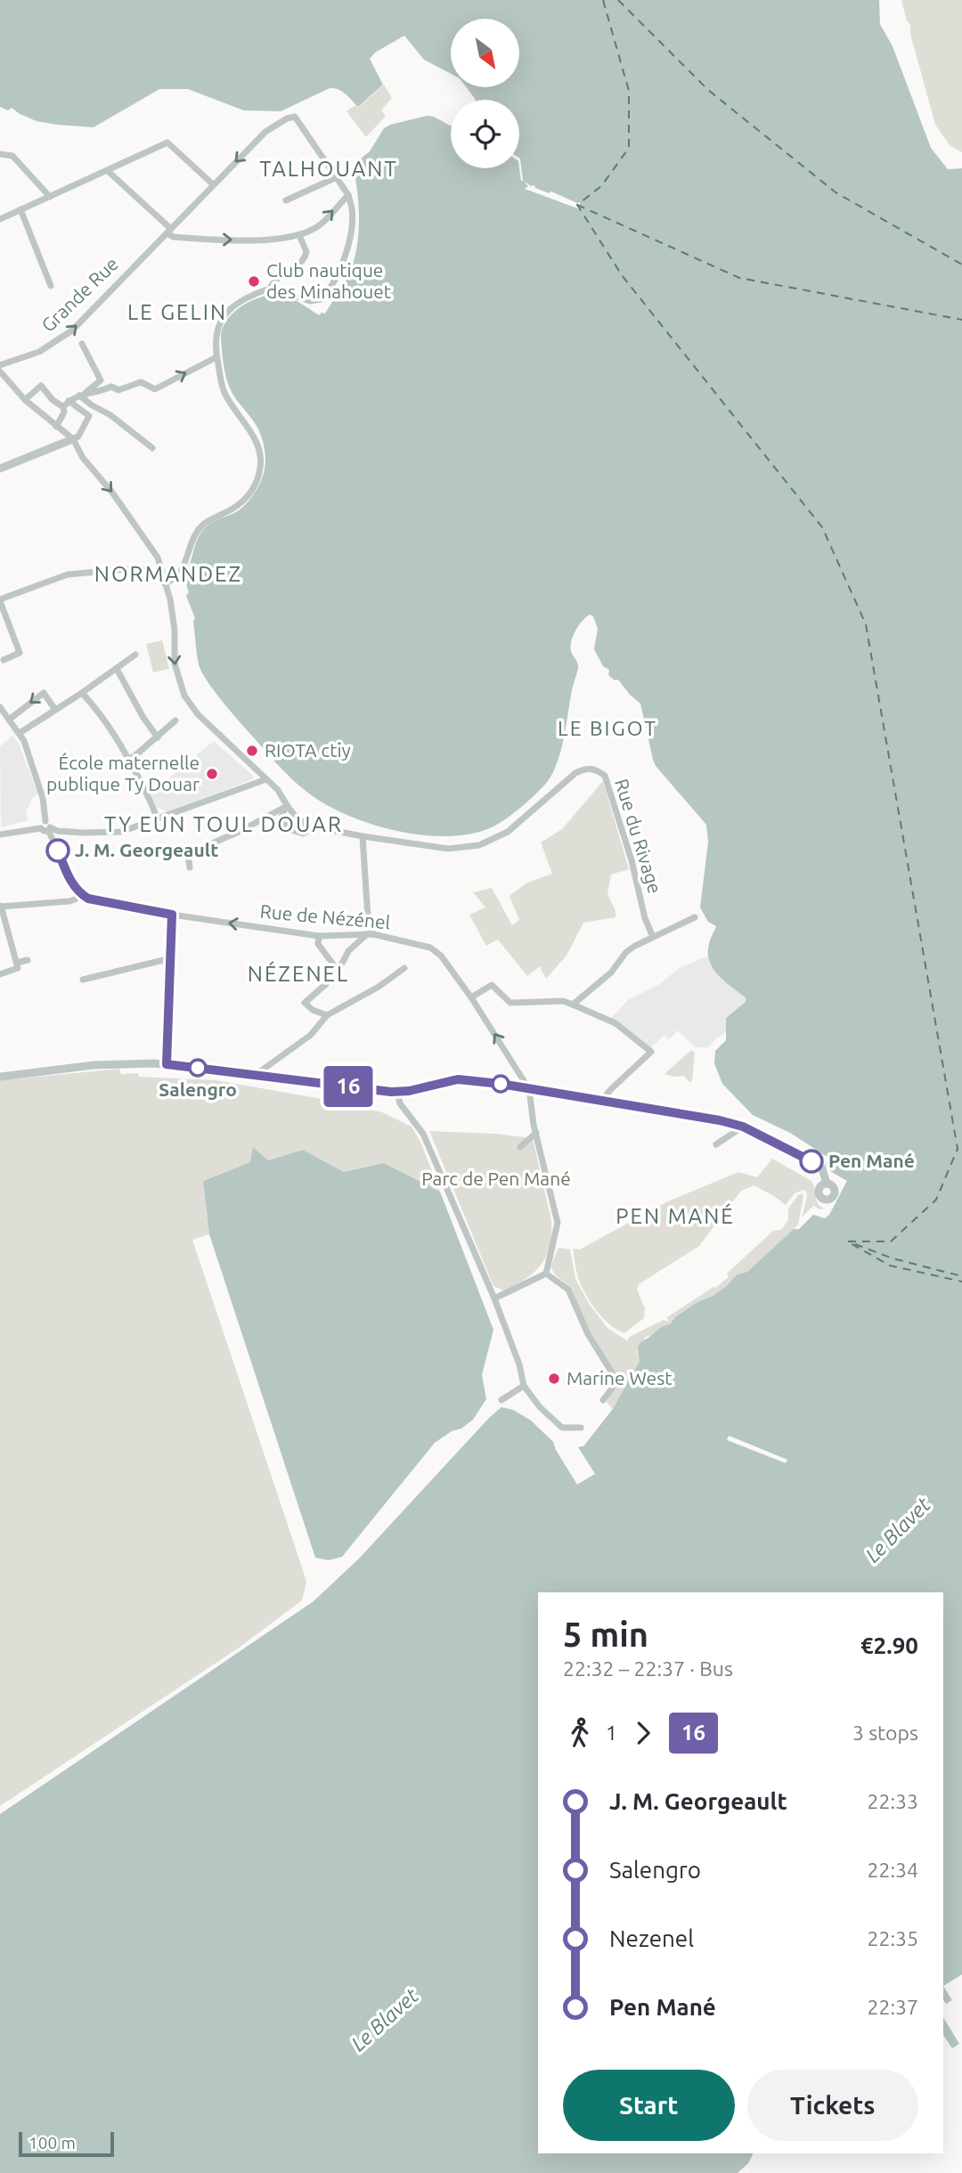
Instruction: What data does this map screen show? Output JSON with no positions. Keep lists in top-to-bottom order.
{
  "streets": {
    "street": ["Grande Rue", "Rue du Rivage", "Rue de Nézénel"]
  },
  "one_way": ["Rue de Nézénel"],
  "districts": [
    "TALHOUANT",
    "LE GELIN",
    "NORMANDEZ",
    "LE BIGOT",
    "TY EUN TOUL DOUAR",
    "NÉZENEL",
    "PEN MANÉ"
  ],
  "water": ["Le Blavet"],
  "parks": ["Parc de Pen Mané"],
  "places": [
    "Club nautique des Minahouet",
    "RIOTA ctiy",
    "École maternelle publique Ty Douar",
    "J. M. Georgeault",
    "Salengro",
    "Pen Mané",
    "Marine West"
  ],
  "lines": ["bus line 16"],
  "scale_bar": "100 m",
  "north": "bottom right",
  "page": {
    "on_map": "16",
    "heading": ["5 min", "22:32 – 22:37 · Bus", "€2.90"],
    "legs": ["1", "16", "3 stops"],
    "list": [
      {
        "name": "J. M. Georgeault",
        "value": "22:33"
      },
      {
        "name": "Salengro",
        "value": "22:34"
      },
      {
        "name": "Nezenel",
        "value": "22:35"
      },
      {
        "name": "Pen Mané",
        "value": "22:37"
      }
    ],
    "buttons": ["Start", "Tickets"],
    "scale": "100 m"
  }
}
